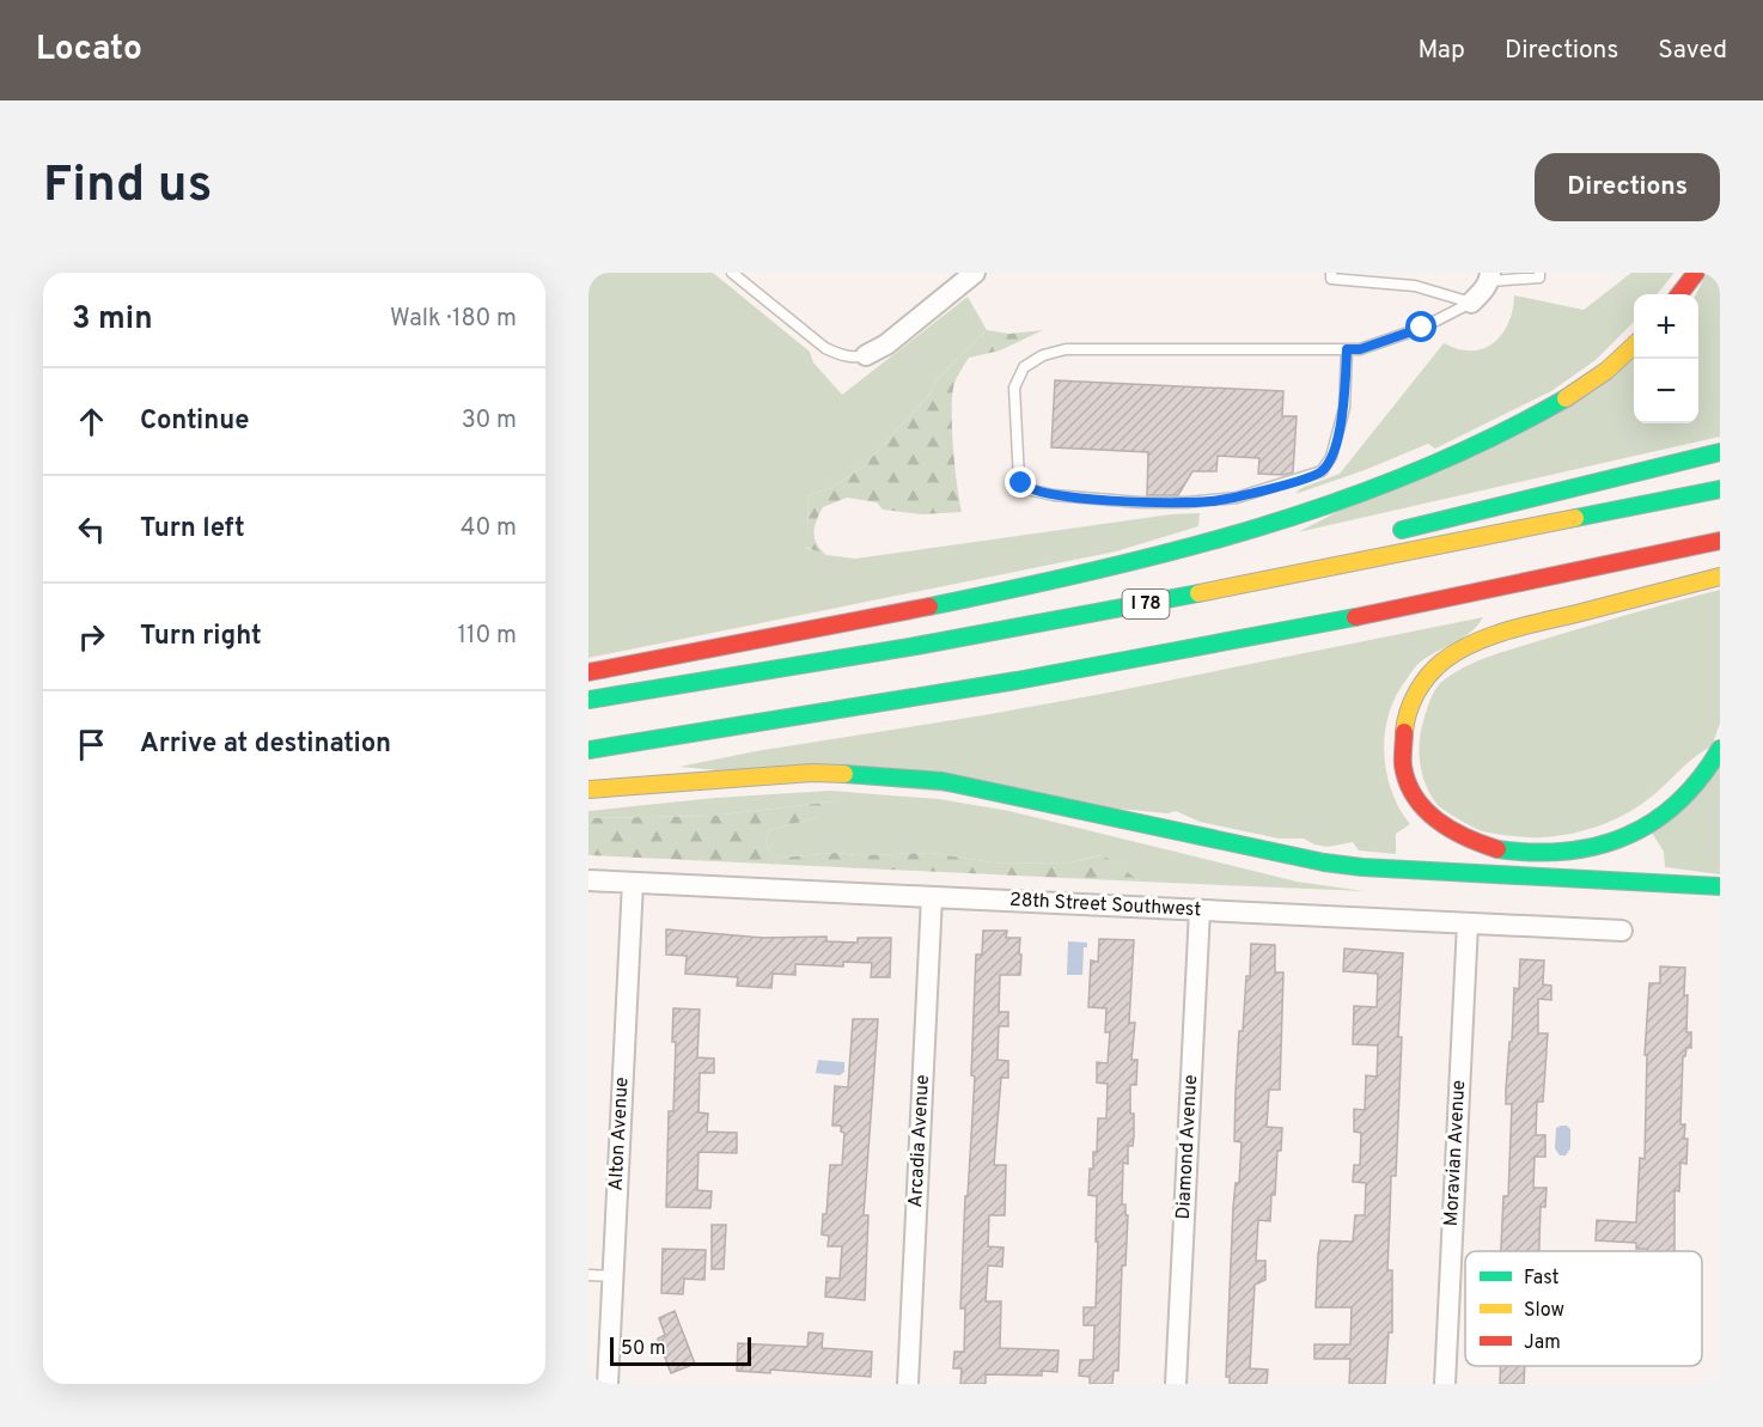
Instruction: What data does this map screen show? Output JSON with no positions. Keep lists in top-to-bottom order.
{
  "streets": {
    "highway": ["I 78"],
    "street": [
      "28th Street Southwest",
      "Alton Avenue",
      "Arcadia Avenue",
      "Diamond Avenue",
      "Moravian Avenue"
    ]
  },
  "crossings": [
    ["28th Street Southwest", "Alton Avenue"],
    ["28th Street Southwest", "Arcadia Avenue"],
    ["28th Street Southwest", "Diamond Avenue"],
    ["28th Street Southwest", "Moravian Avenue"]
  ],
  "legend": ["Fast", "Slow", "Jam"],
  "scale_bar": "50 m",
  "page": {
    "header": "Locato",
    "nav": ["Map", "Directions", "Saved"],
    "buttons": "Directions",
    "title": "Find us",
    "heading": ["3 min", "Walk · 180 m"],
    "map_buttons": ["+", "−"],
    "list": [
      ["Continue", "30 m"],
      ["Turn left", "40 m"],
      ["Turn right", "110 m"],
      "Arrive at destination"
    ],
    "scale": "50 m"
  }
}
